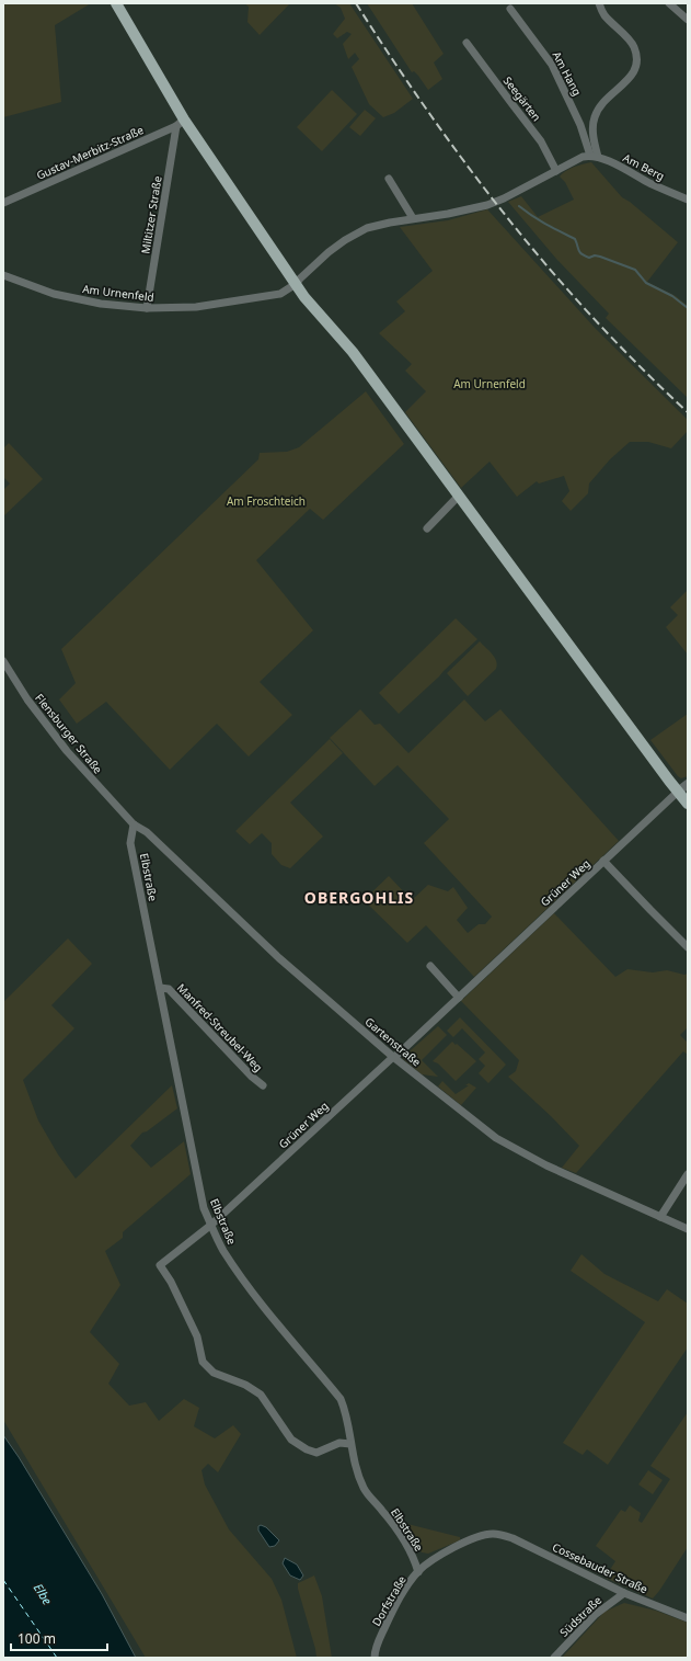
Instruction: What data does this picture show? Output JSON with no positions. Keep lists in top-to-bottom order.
{
  "streets": {
    "street": [
      "Am Hang",
      "Seegärten",
      "Gustav-Merbitz-Straße",
      "Am Berg",
      "Miltitzer Straße",
      "Am Urnenfeld",
      "Flensburger Straße",
      "Elbstraße",
      "Grüner Weg",
      "Manfred-Streubel-Weg",
      "Gartenstraße",
      "Cossebauder Straße",
      "Dorfstraße",
      "Südstraße"
    ]
  },
  "crossings": [
    ["Am Hang", "Am Berg"],
    ["Am Hang", "Am Urnenfeld"],
    ["Seegärten", "Am Urnenfeld"],
    ["Gustav-Merbitz-Straße", "Miltitzer Straße"],
    ["Am Berg", "Am Urnenfeld"],
    ["Miltitzer Straße", "Am Urnenfeld"],
    ["Flensburger Straße", "Gartenstraße"],
    ["Elbstraße", "Grüner Weg"],
    ["Elbstraße", "Manfred-Streubel-Weg"],
    ["Elbstraße", "Gartenstraße"],
    ["Elbstraße", "Dorfstraße"],
    ["Grüner Weg", "Gartenstraße"],
    ["Cossebauder Straße", "Dorfstraße"],
    ["Cossebauder Straße", "Südstraße"]
  ],
  "districts": ["OBERGOHLIS"],
  "water": ["Elbe"],
  "parks": ["Am Urnenfeld", "Am Froschteich"],
  "scale_bar": "100 m"
}
